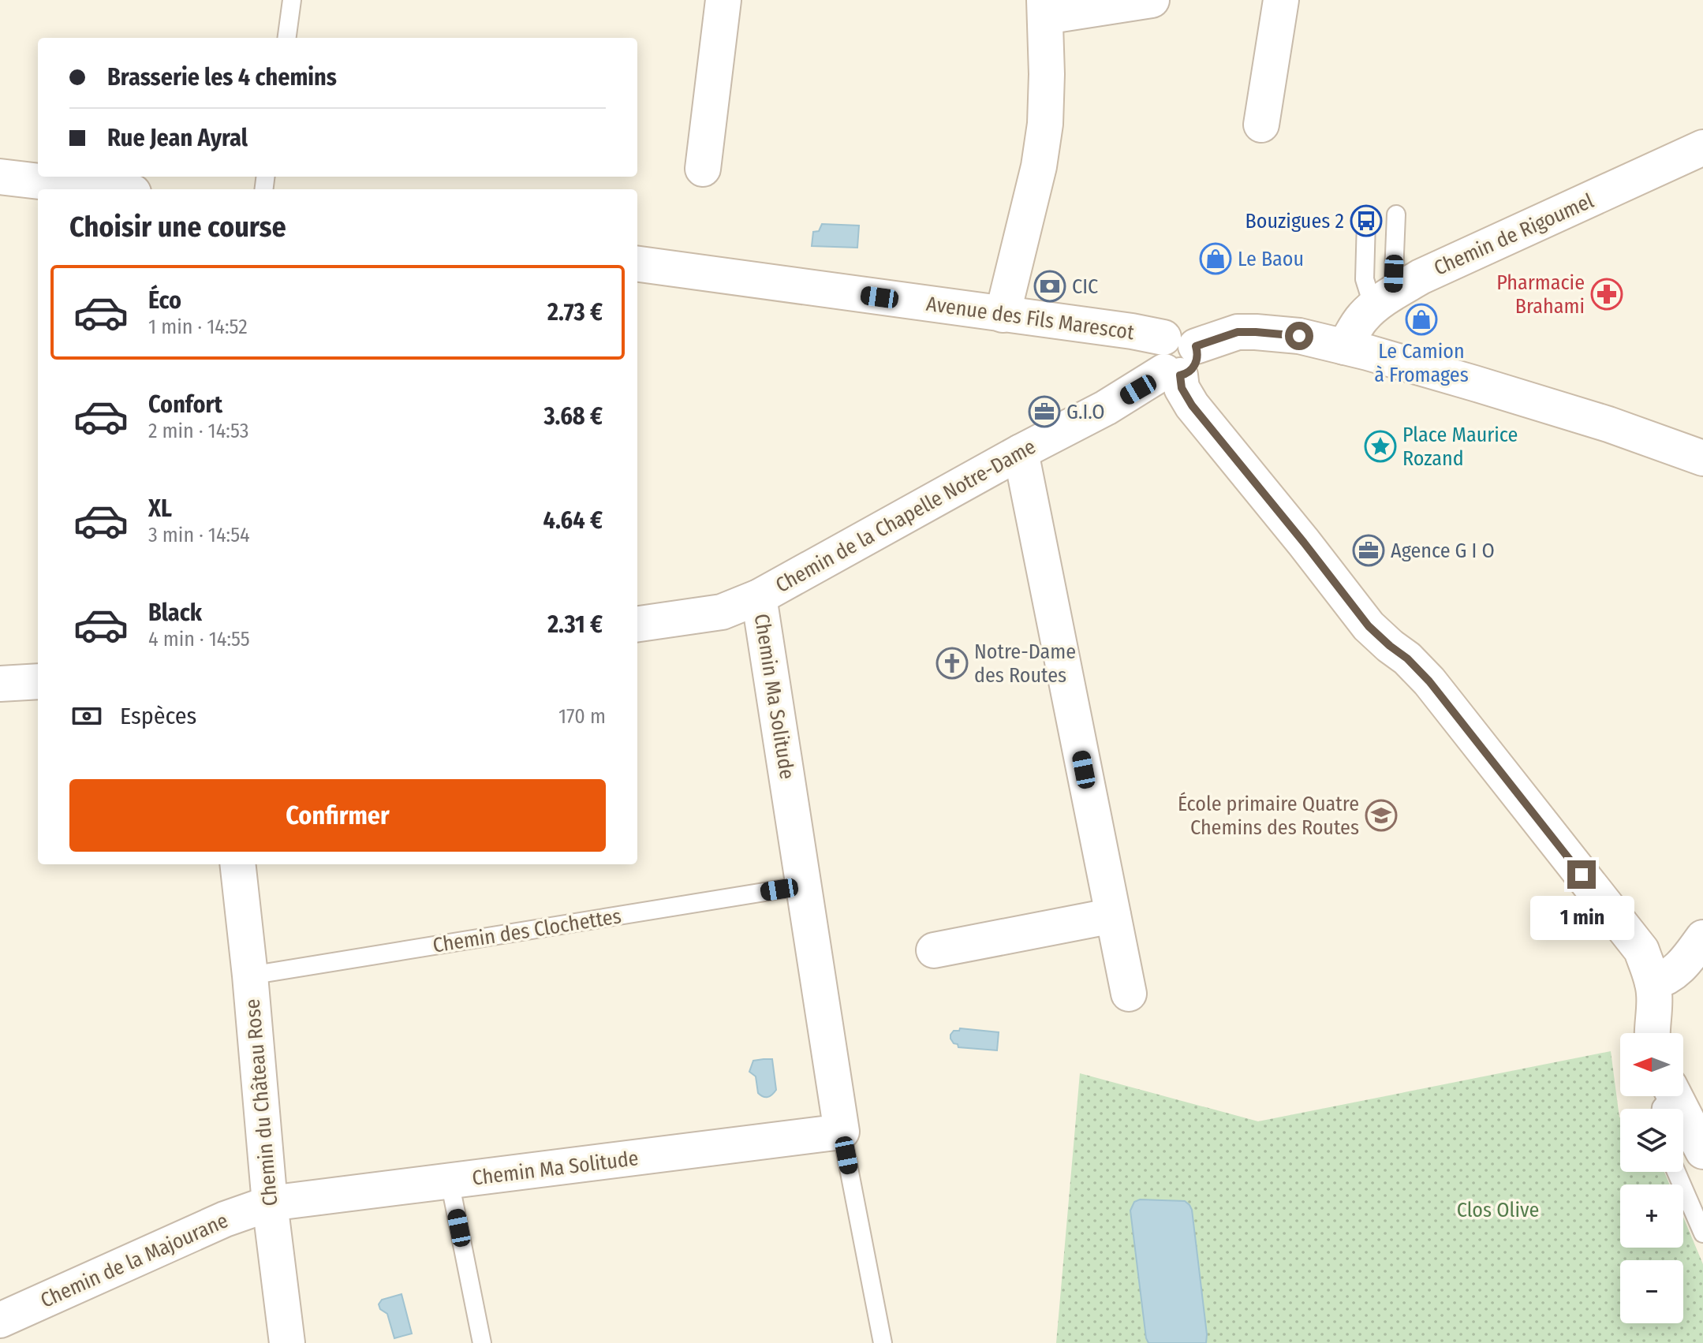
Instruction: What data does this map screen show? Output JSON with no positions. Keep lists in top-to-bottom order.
{
  "streets": {
    "street": [
      "Chemin de Rigoumel",
      "Avenue des Fils Marescot",
      "Chemin de la Chapelle Notre-Dame",
      "Chemin Ma Solitude",
      "Chemin du Château Rose",
      "Chemin de la Majourane"
    ],
    "lane": ["Chemin des Clochettes"]
  },
  "crossings": [
    ["Chemin de Rigoumel", "Chemin de la Chapelle Notre-Dame"],
    ["Avenue des Fils Marescot", "Chemin de la Chapelle Notre-Dame"],
    ["Chemin de la Chapelle Notre-Dame", "Chemin Ma Solitude"],
    ["Chemin Ma Solitude", "Chemin des Clochettes"],
    ["Chemin Ma Solitude", "Chemin du Château Rose"],
    ["Chemin Ma Solitude", "Chemin de la Majourane"],
    ["Chemin des Clochettes", "Chemin du Château Rose"],
    ["Chemin du Château Rose", "Chemin de la Majourane"]
  ],
  "parks": ["Clos Olive"],
  "places": {
    "bus stop": ["Bouzigues 2"],
    "shop": ["Le Baou", "Le Camion à Fromages"],
    "bank": ["CIC"],
    "pharmacy": ["Pharmacie Brahami"],
    "office": ["G.I.O", "Agence G I O"],
    "place": ["Place Maurice Rozand"],
    "church": ["Notre-Dame des Routes"],
    "school or university": ["École primaire Quatre Chemins des Routes"]
  },
  "north": "left",
  "page": {
    "banner": ["Brasserie les 4 chemins", "Rue Jean Ayral"],
    "heading": "Choisir une course",
    "list": [
      {
        "name": "Éco",
        "note": "1 min · 14:52",
        "value": "2.73 €"
      },
      {
        "name": "Confort",
        "note": "2 min · 14:53",
        "value": "3.68 €"
      },
      {
        "name": "XL",
        "note": "3 min · 14:54",
        "value": "4.64 €"
      },
      {
        "name": "Black",
        "note": "4 min · 14:55",
        "value": "2.31 €"
      }
    ],
    "pay": ["Espèces", "170 m"],
    "buttons": "Confirmer",
    "bubble": "1 min",
    "map_buttons": ["+", "−"]
  }
}
